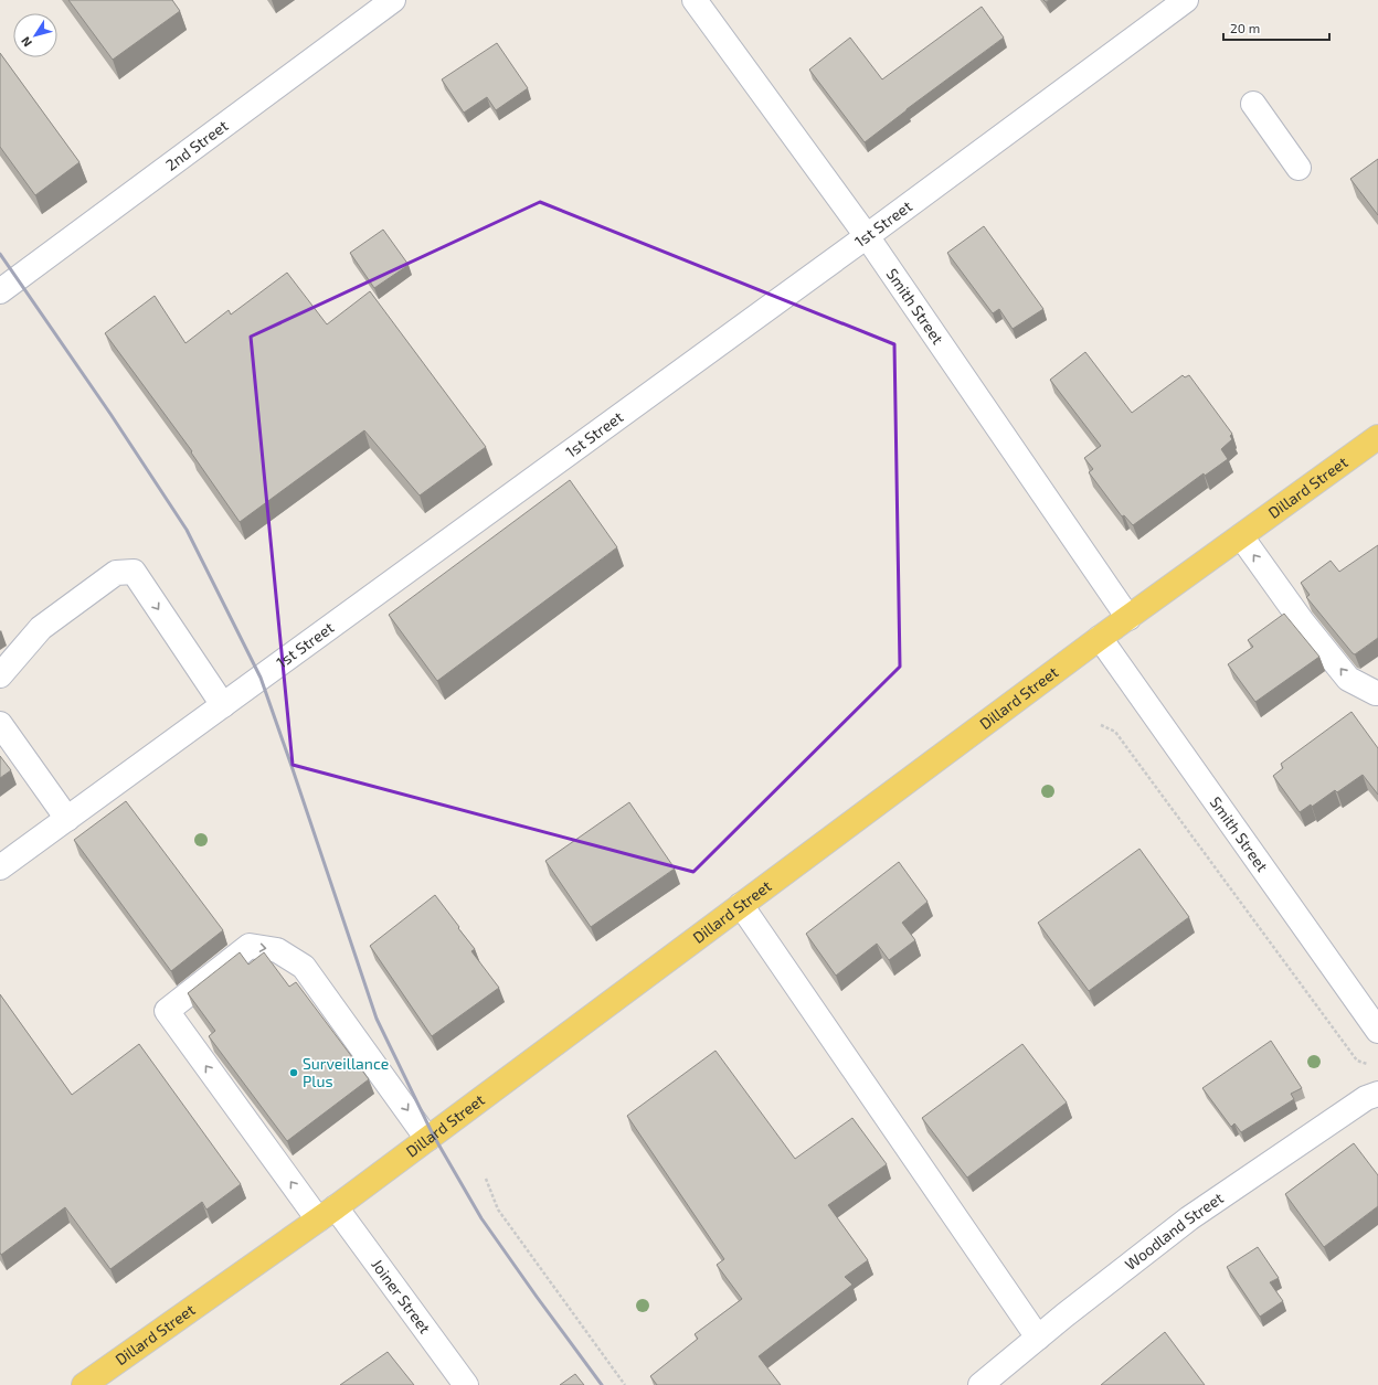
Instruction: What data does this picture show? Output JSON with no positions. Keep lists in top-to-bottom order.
{
  "streets": {
    "main road": ["Dillard Street"],
    "street": [
      "2nd Street",
      "1st Street",
      "Smith Street",
      "Woodland Street",
      "Joiner Street"
    ]
  },
  "crossings": [
    ["1st Street", "Smith Street"],
    ["Smith Street", "Dillard Street"],
    ["Dillard Street", "Joiner Street"]
  ],
  "places": ["Surveillance Plus"],
  "scale_bar": "20 m",
  "north": "bottom left"
}
